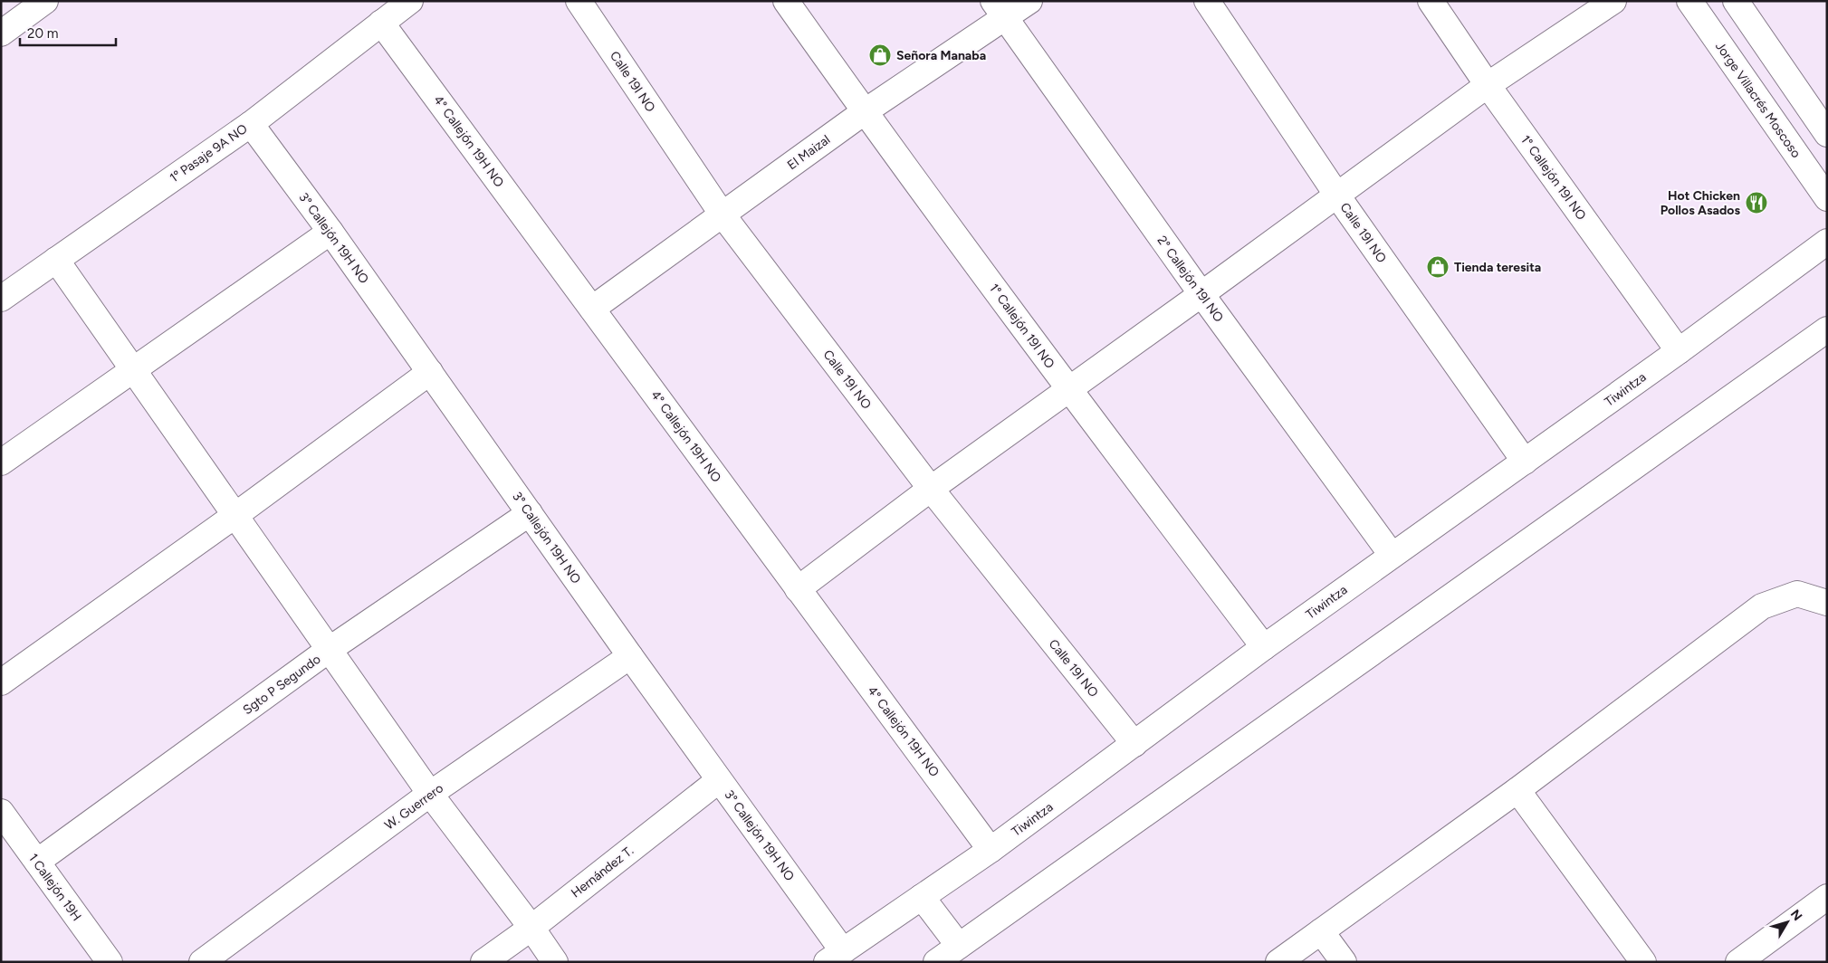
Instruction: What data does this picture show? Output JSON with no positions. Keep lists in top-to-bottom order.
{
  "streets": {
    "street": [
      "Calle 19I NO",
      "Jorge Villacrés Moscoso",
      "4° Callejón 19H NO",
      "El Maizal",
      "1º Pasaje 9A NO",
      "1° Callejón 19I NO",
      "3° Callejón 19H NO",
      "2° Callejón 19I NO",
      "Tiwintza",
      "Sgto P Segundo",
      "W. Guerrero",
      "Hernández T.",
      "1 Callejón 19H"
    ]
  },
  "crossings": [
    ["Calle 19I NO", "El Maizal"],
    ["Calle 19I NO", "Tiwintza"],
    ["4° Callejón 19H NO", "El Maizal"],
    ["4° Callejón 19H NO", "1º Pasaje 9A NO"],
    ["4° Callejón 19H NO", "Tiwintza"],
    ["El Maizal", "1° Callejón 19I NO"],
    ["El Maizal", "2° Callejón 19I NO"],
    ["1º Pasaje 9A NO", "3° Callejón 19H NO"],
    ["1° Callejón 19I NO", "Tiwintza"],
    ["3° Callejón 19H NO", "Tiwintza"],
    ["3° Callejón 19H NO", "Sgto P Segundo"],
    ["3° Callejón 19H NO", "W. Guerrero"],
    ["3° Callejón 19H NO", "Hernández T."],
    ["2° Callejón 19I NO", "Tiwintza"],
    ["Sgto P Segundo", "1 Callejón 19H"]
  ],
  "places": {
    "shop": ["Señora Manaba", "Tienda teresita"],
    "restaurant": ["Hot Chicken Pollos Asados"]
  },
  "scale_bar": "20 m",
  "north": "top right"
}
